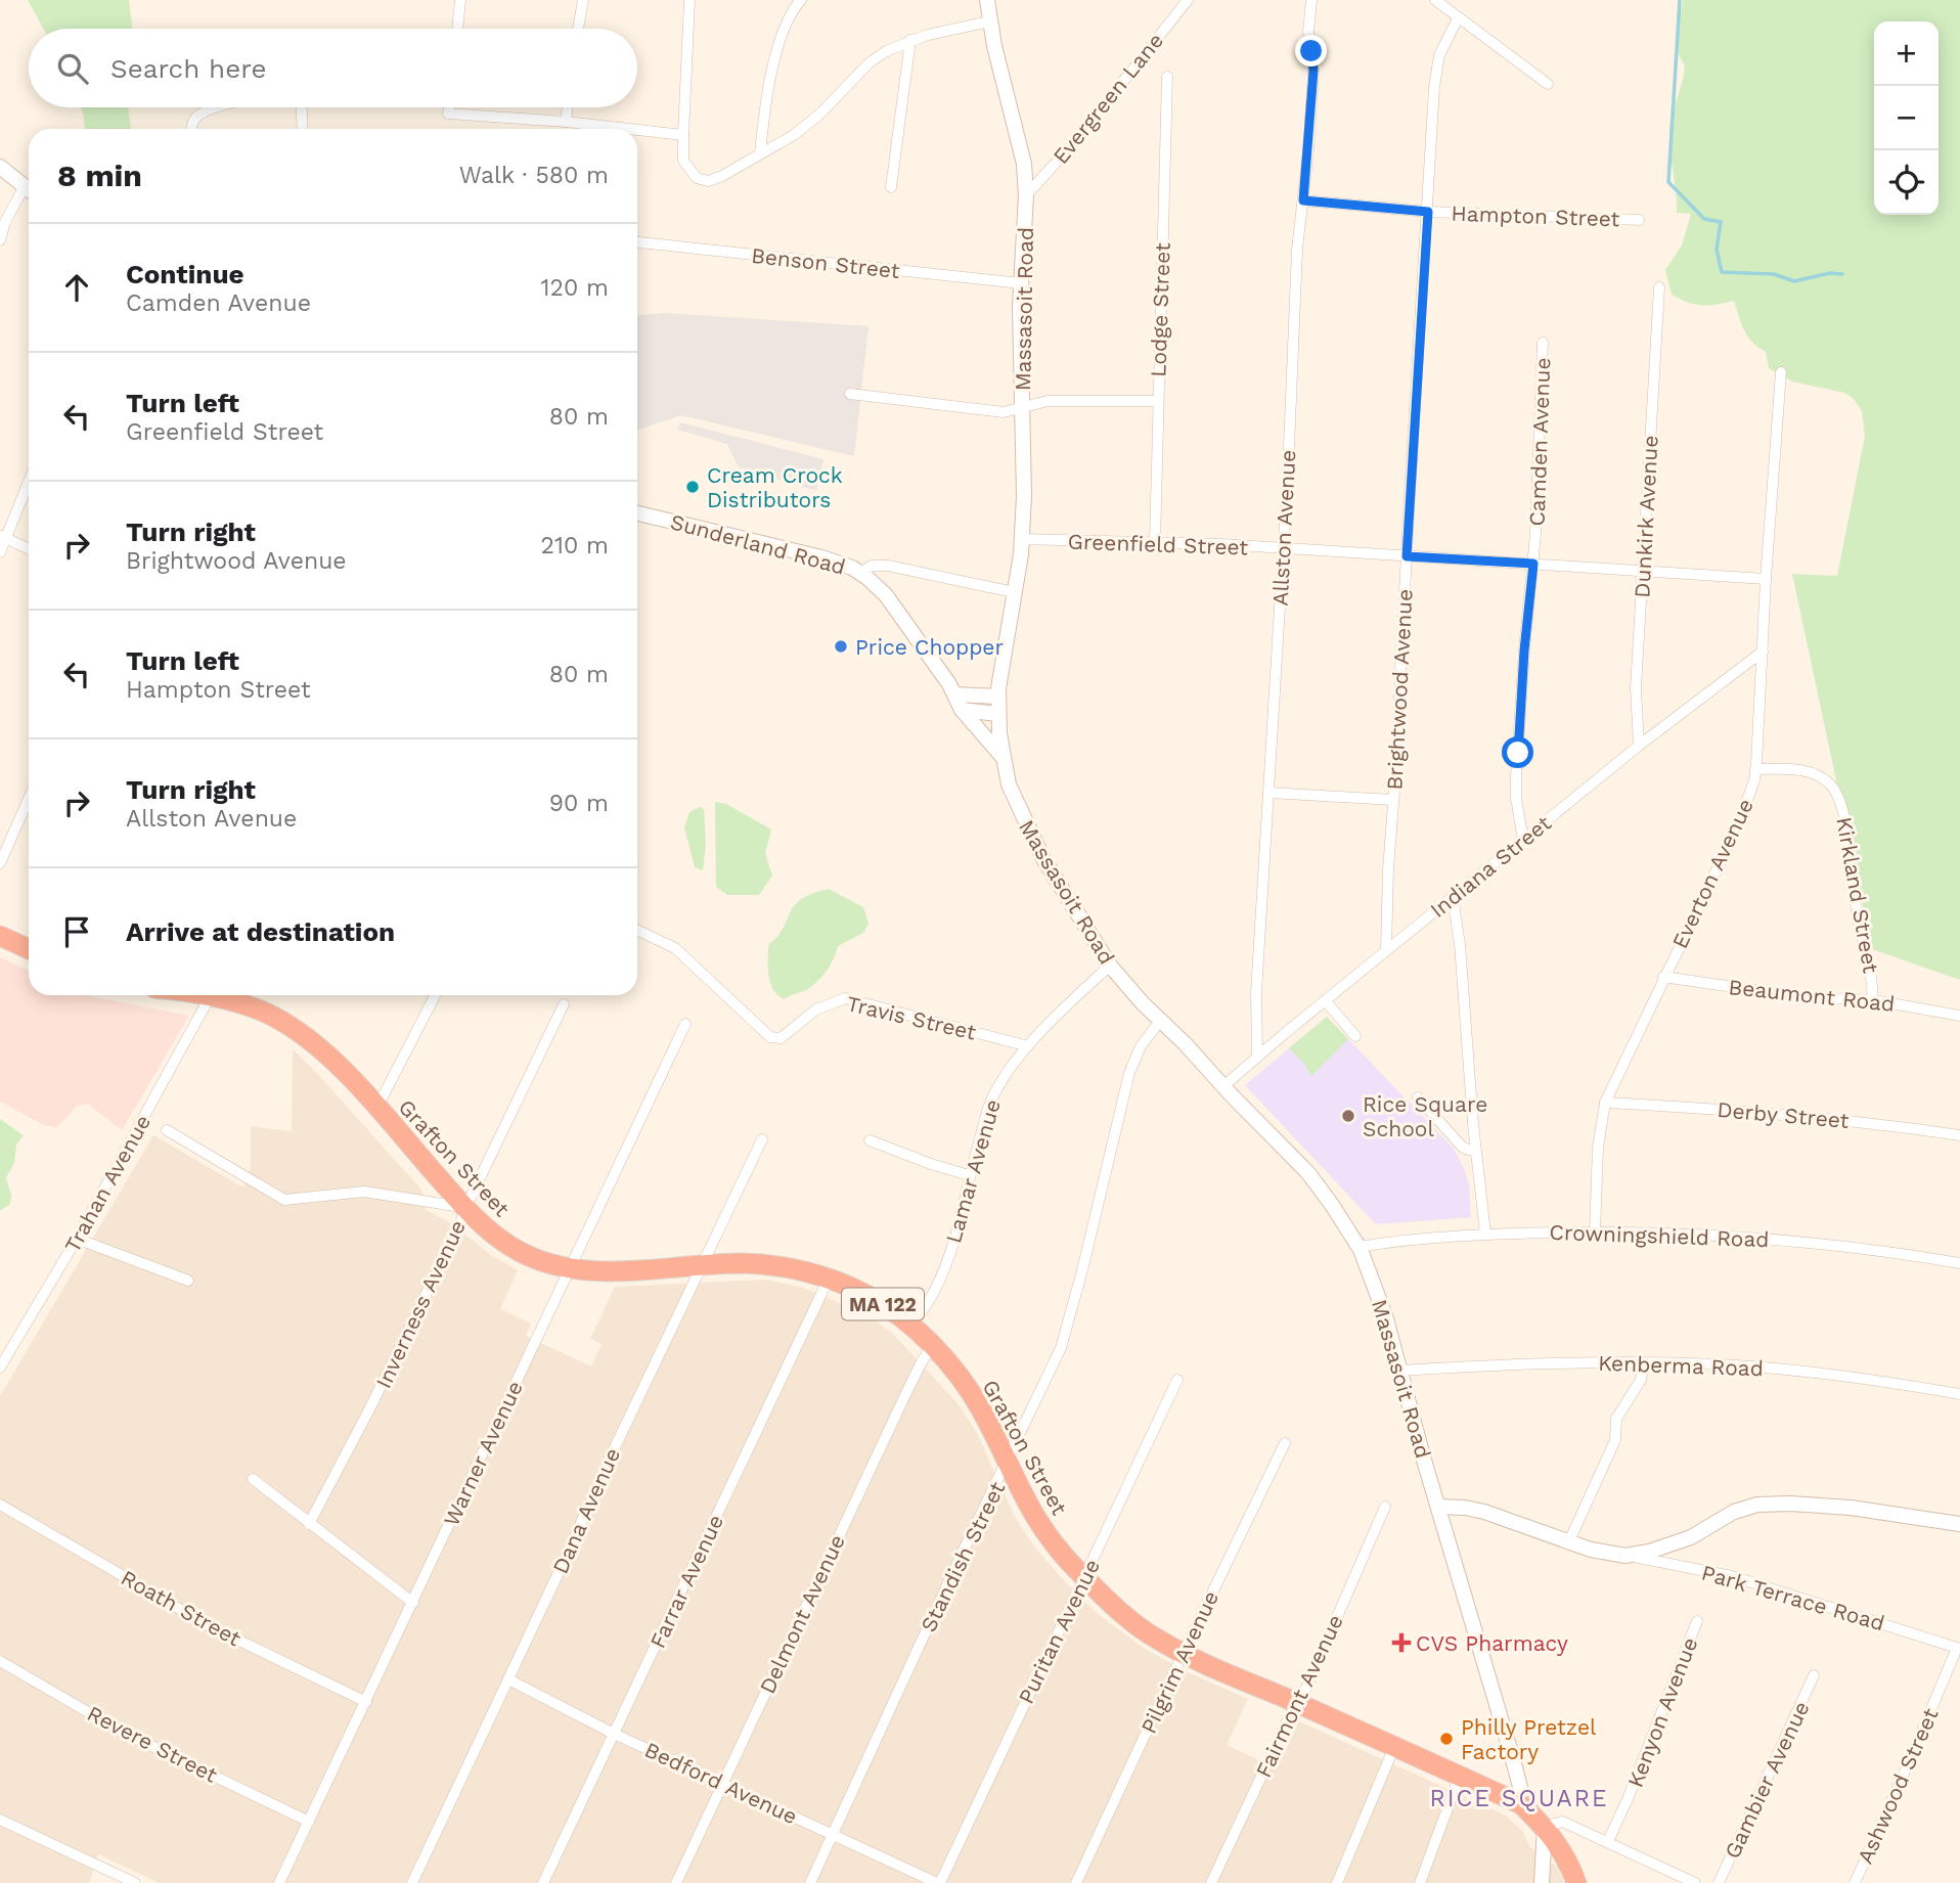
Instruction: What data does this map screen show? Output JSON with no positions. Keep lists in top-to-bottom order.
{
  "streets": {
    "highway": ["Grafton Street", "MA 122"],
    "main road": ["Massasoit Road", "Sunderland Road"],
    "street": [
      "Evergreen Lane",
      "Hampton Street",
      "Benson Street",
      "Lodge Street",
      "Camden Avenue",
      "Dunkirk Avenue",
      "Allston Avenue",
      "Greenfield Street",
      "Brightwood Avenue",
      "Indiana Street",
      "Everton Avenue",
      "Kirkland Street",
      "Beaumont Road",
      "Travis Street",
      "Derby Street",
      "Lamar Avenue",
      "Trahan Avenue",
      "Crowningshield Road",
      "Inverness Avenue",
      "Kenberma Road",
      "Warner Avenue",
      "Dana Avenue",
      "Standish Street",
      "Farrar Avenue",
      "Park Terrace Road",
      "Roath Street",
      "Delmont Avenue",
      "Puritan Avenue",
      "Pilgrim Avenue",
      "Fairmont Avenue",
      "Kenyon Avenue",
      "Revere Street",
      "Gambier Avenue",
      "Bedford Avenue",
      "Ashwood Street"
    ]
  },
  "crossings": [
    ["Evergreen Lane", "Massasoit Road"],
    ["Hampton Street", "Allston Avenue"],
    ["Hampton Street", "Brightwood Avenue"],
    ["Benson Street", "Massasoit Road"],
    ["Massasoit Road", "Sunderland Road"],
    ["Massasoit Road", "Greenfield Street"],
    ["Massasoit Road", "Indiana Street"],
    ["Massasoit Road", "Grafton Street"],
    ["Massasoit Road", "Lamar Avenue"],
    ["Massasoit Road", "Crowningshield Road"],
    ["Massasoit Road", "Kenberma Road"],
    ["Massasoit Road", "Standish Street"],
    ["Lodge Street", "Greenfield Street"],
    ["Camden Avenue", "Greenfield Street"],
    ["Camden Avenue", "Indiana Street"],
    ["Dunkirk Avenue", "Greenfield Street"],
    ["Dunkirk Avenue", "Indiana Street"],
    ["Allston Avenue", "Greenfield Street"],
    ["Allston Avenue", "Indiana Street"],
    ["Greenfield Street", "Brightwood Avenue"],
    ["Greenfield Street", "Everton Avenue"],
    ["Brightwood Avenue", "Indiana Street"],
    ["Indiana Street", "Everton Avenue"],
    ["Everton Avenue", "Kirkland Street"],
    ["Everton Avenue", "Beaumont Road"],
    ["Everton Avenue", "Derby Street"],
    ["Everton Avenue", "Crowningshield Road"],
    ["Kirkland Street", "Beaumont Road"],
    ["Travis Street", "Lamar Avenue"],
    ["Grafton Street", "Lamar Avenue"],
    ["Grafton Street", "Inverness Avenue"],
    ["Grafton Street", "Warner Avenue"],
    ["Grafton Street", "Dana Avenue"],
    ["Grafton Street", "Standish Street"],
    ["Grafton Street", "Farrar Avenue"],
    ["Grafton Street", "Delmont Avenue"],
    ["Grafton Street", "Puritan Avenue"],
    ["Grafton Street", "Pilgrim Avenue"],
    ["Grafton Street", "Fairmont Avenue"],
    ["Warner Avenue", "Roath Street"],
    ["Warner Avenue", "Revere Street"],
    ["Dana Avenue", "Bedford Avenue"],
    ["Standish Street", "Bedford Avenue"],
    ["Farrar Avenue", "Bedford Avenue"],
    ["Park Terrace Road", "Ashwood Street"],
    ["Delmont Avenue", "Bedford Avenue"],
    ["Puritan Avenue", "Bedford Avenue"]
  ],
  "districts": ["RICE SQUARE"],
  "places": {
    "other": [
      "Cream Crock Distributors",
      "Price Chopper",
      "Rice Square School",
      "Philly Pretzel Factory"
    ],
    "health": ["CVS Pharmacy"]
  },
  "page": {
    "map_buttons": ["+", "−"],
    "search": "Search here",
    "heading": ["8 min", "Walk · 580 m"],
    "list": [
      ["Continue", "Camden Avenue", "120 m"],
      ["Turn left", "Greenfield Street", "80 m"],
      ["Turn right", "Brightwood Avenue", "210 m"],
      ["Turn left", "Hampton Street", "80 m"],
      ["Turn right", "Allston Avenue", "90 m"],
      "Arrive at destination"
    ]
  }
}
